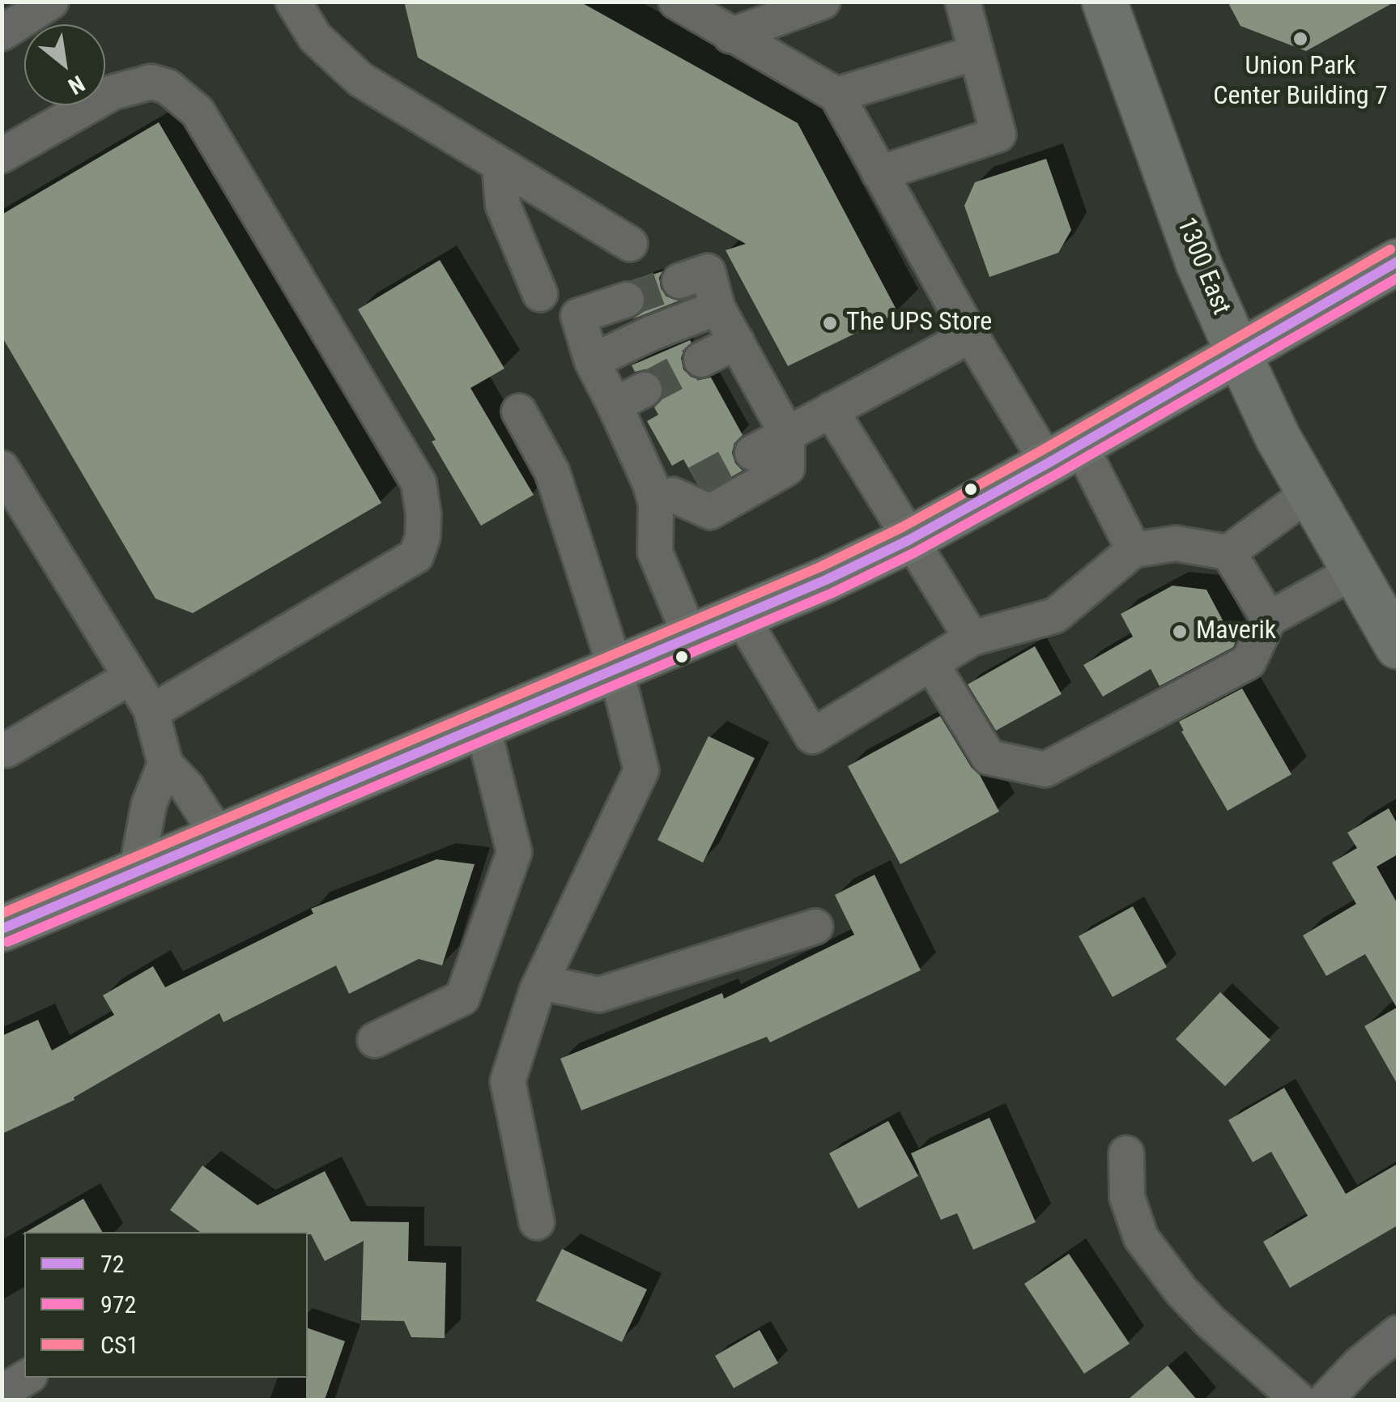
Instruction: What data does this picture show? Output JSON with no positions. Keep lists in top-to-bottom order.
{
  "streets": {
    "main road": ["1300 East"]
  },
  "places": ["Union Park Center Building 7", "The UPS Store", "Maverik"],
  "lines": ["transit line CS1", "transit line 72", "transit line 972"],
  "legend": ["72", "972", "CS1"],
  "north": "bottom right"
}
